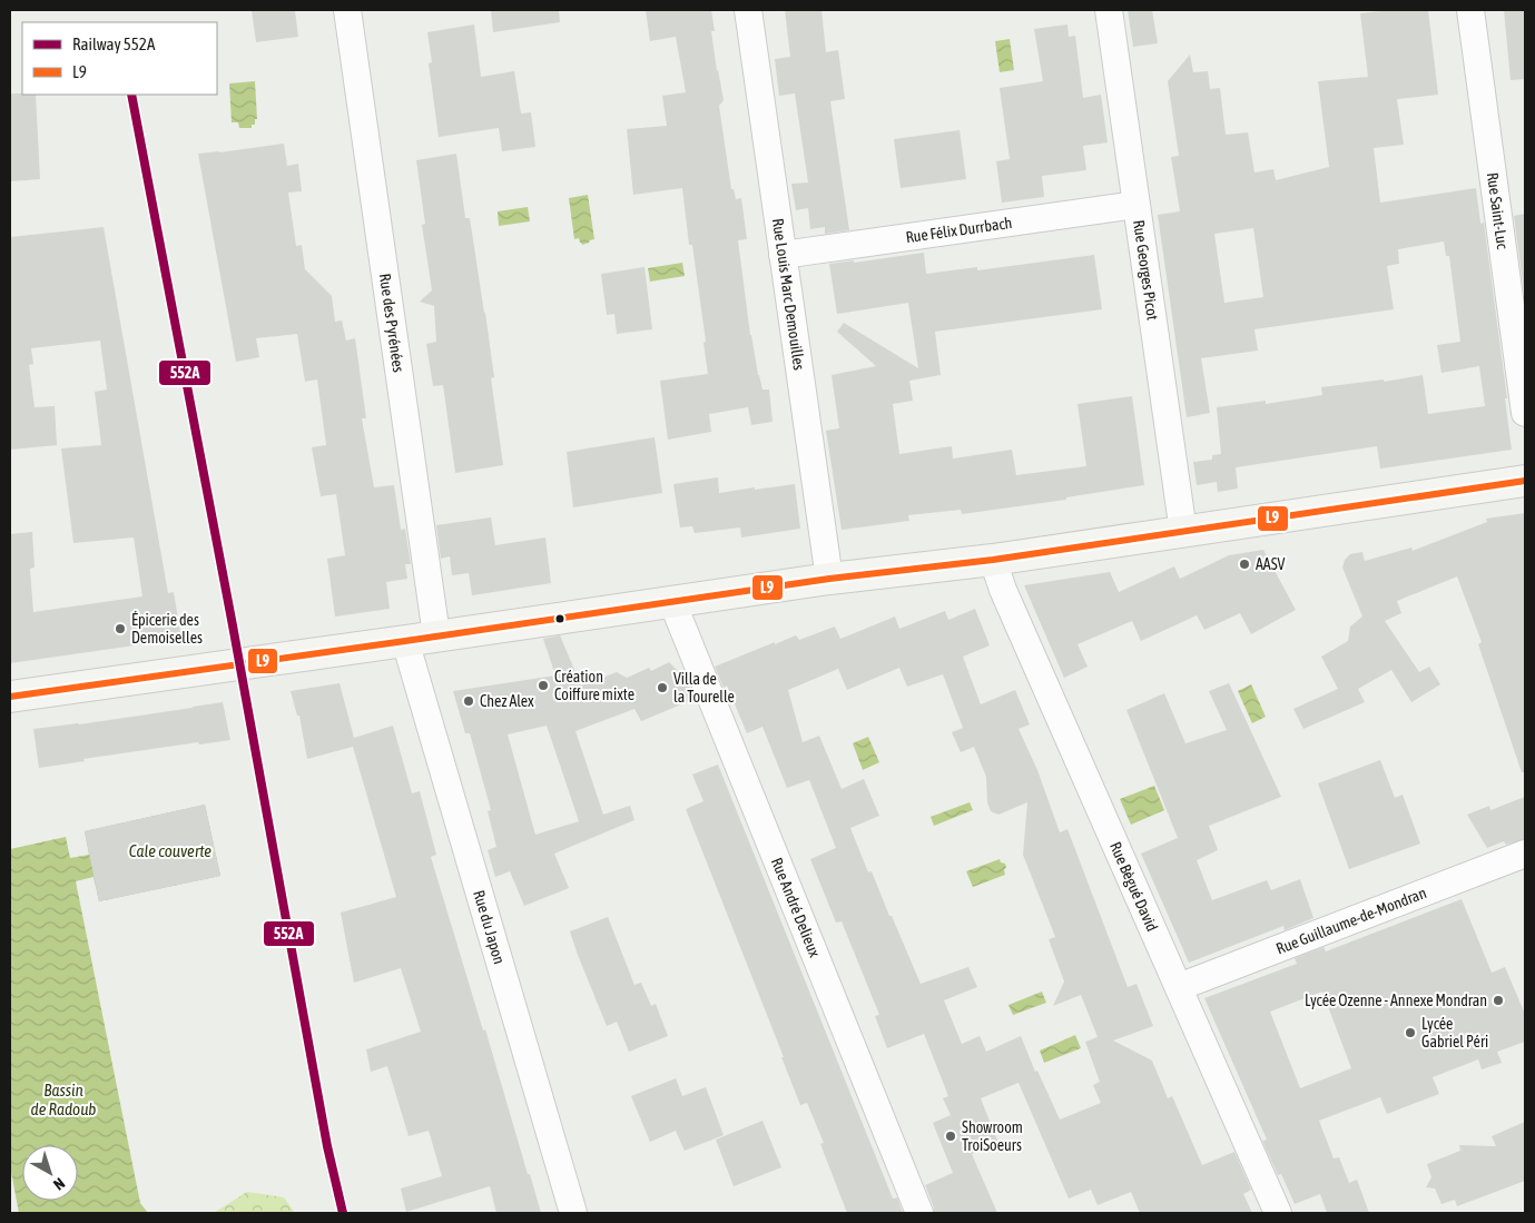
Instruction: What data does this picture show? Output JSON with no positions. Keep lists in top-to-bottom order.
{
  "streets": {
    "street": [
      "Rue Saint-Luc",
      "Rue Félix Durrbach",
      "Rue Georges Picot",
      "Rue Louis Marc Demouilles",
      "Rue des Pyrénées",
      "Rue Bègué David",
      "Rue André Delieux",
      "Rue Guillaume-de-Mondran",
      "Rue du Japon"
    ]
  },
  "crossings": [
    ["Rue Félix Durrbach", "Rue Georges Picot"],
    ["Rue Félix Durrbach", "Rue Louis Marc Demouilles"],
    ["Rue Bègué David", "Rue Guillaume-de-Mondran"]
  ],
  "water": ["Cale couverte", "Bassin de Radoub"],
  "places": [
    "AASV",
    "Épicerie des Demoiselles",
    "Création Coiffure mixte",
    "Villa de la Tourelle",
    "Chez Alex",
    "Lycée Ozenne - Annexe Mondran",
    "Lycée Gabriel Péri",
    "Showroom TroiSoeurs"
  ],
  "lines": ["rail line 552A", "transit line L9"],
  "legend": ["Railway 552A", "L9"],
  "north": "bottom right"
}
